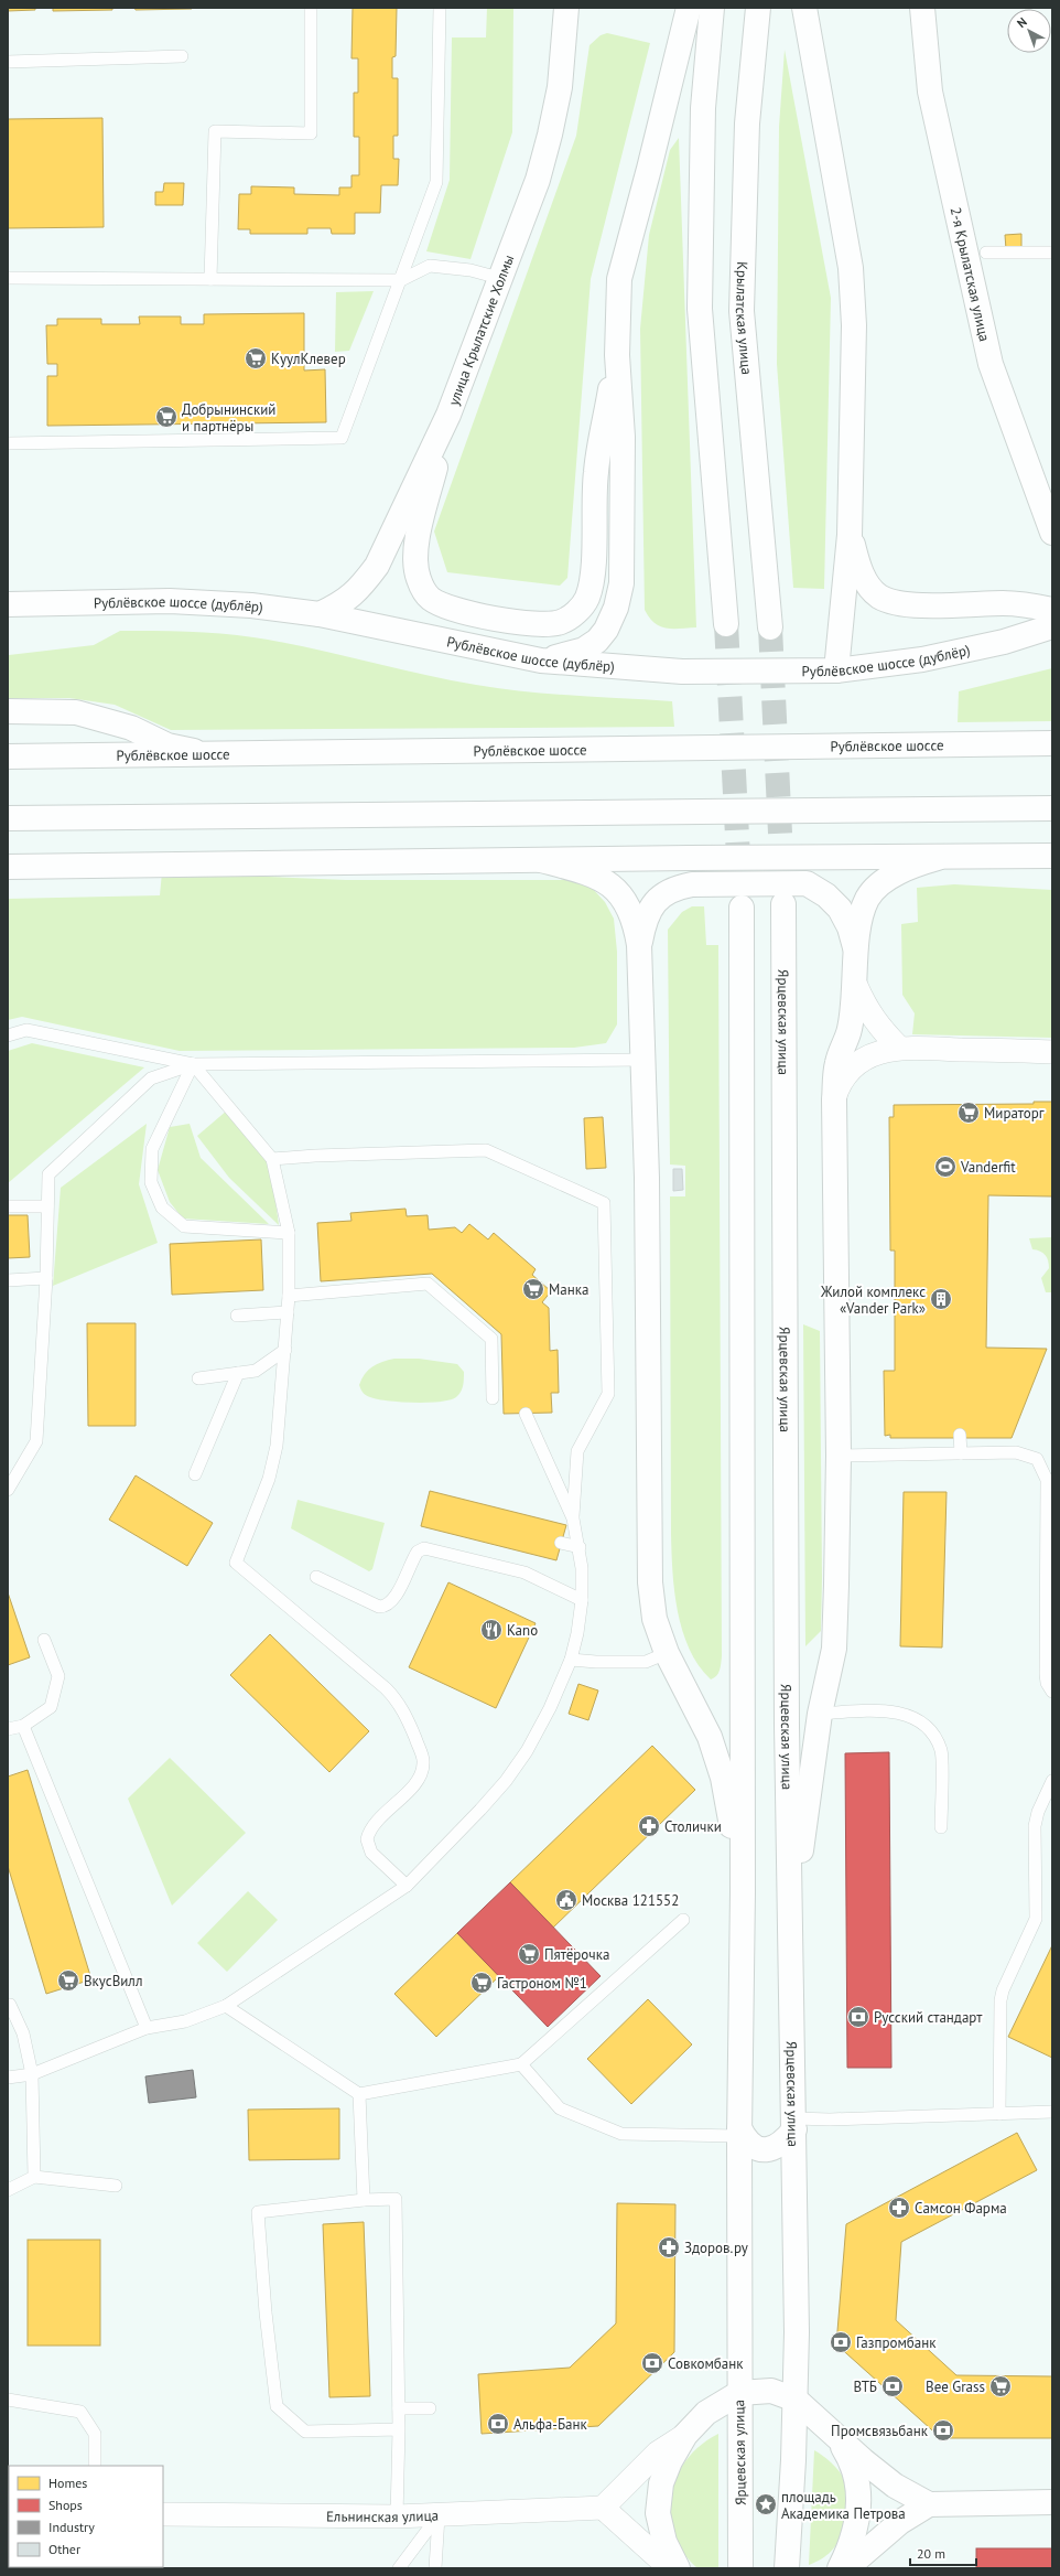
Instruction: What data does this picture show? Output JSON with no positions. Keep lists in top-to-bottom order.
{
  "streets": {
    "main road": [
      "2-я Крылатская улица",
      "Крылатская улица",
      "улица Крылатские Холмы",
      "Рублёвское шоссе (дублёр)",
      "Рублёвское шоссе",
      "Ярцевская улица"
    ],
    "street": ["Ельнинская улица"]
  },
  "crossings": [
    ["улица Крылатские Холмы", "Рублёвское шоссе (дублёр)"]
  ],
  "places": {
    "supermarket": [
      "КуулКлевер",
      "Добрынинский и партнёры",
      "Мираторг",
      "Манка",
      "Пятёрочка",
      "ВкусВилл",
      "Гастроном №1",
      "Bee Grass"
    ],
    "sports": ["Vanderfit"],
    "building": ["Жилой комплекс «Vander Park»"],
    "restaurant": ["Kano"],
    "pharmacy": ["Столички", "Самсон Фарма", "Здоров.ру"],
    "public building": ["Москва 121552"],
    "bank": [
      "Русский стандарт",
      "Газпромбанк",
      "Совкомбанк",
      "ВТБ",
      "Альфа-Банк",
      "Промсвязьбанк"
    ],
    "place": ["площадь Академика Петрова"]
  },
  "legend": [
    "Homes",
    "Shops",
    "Industry",
    "Other"
  ],
  "scale_bar": "20 m",
  "north": "top left"
}
